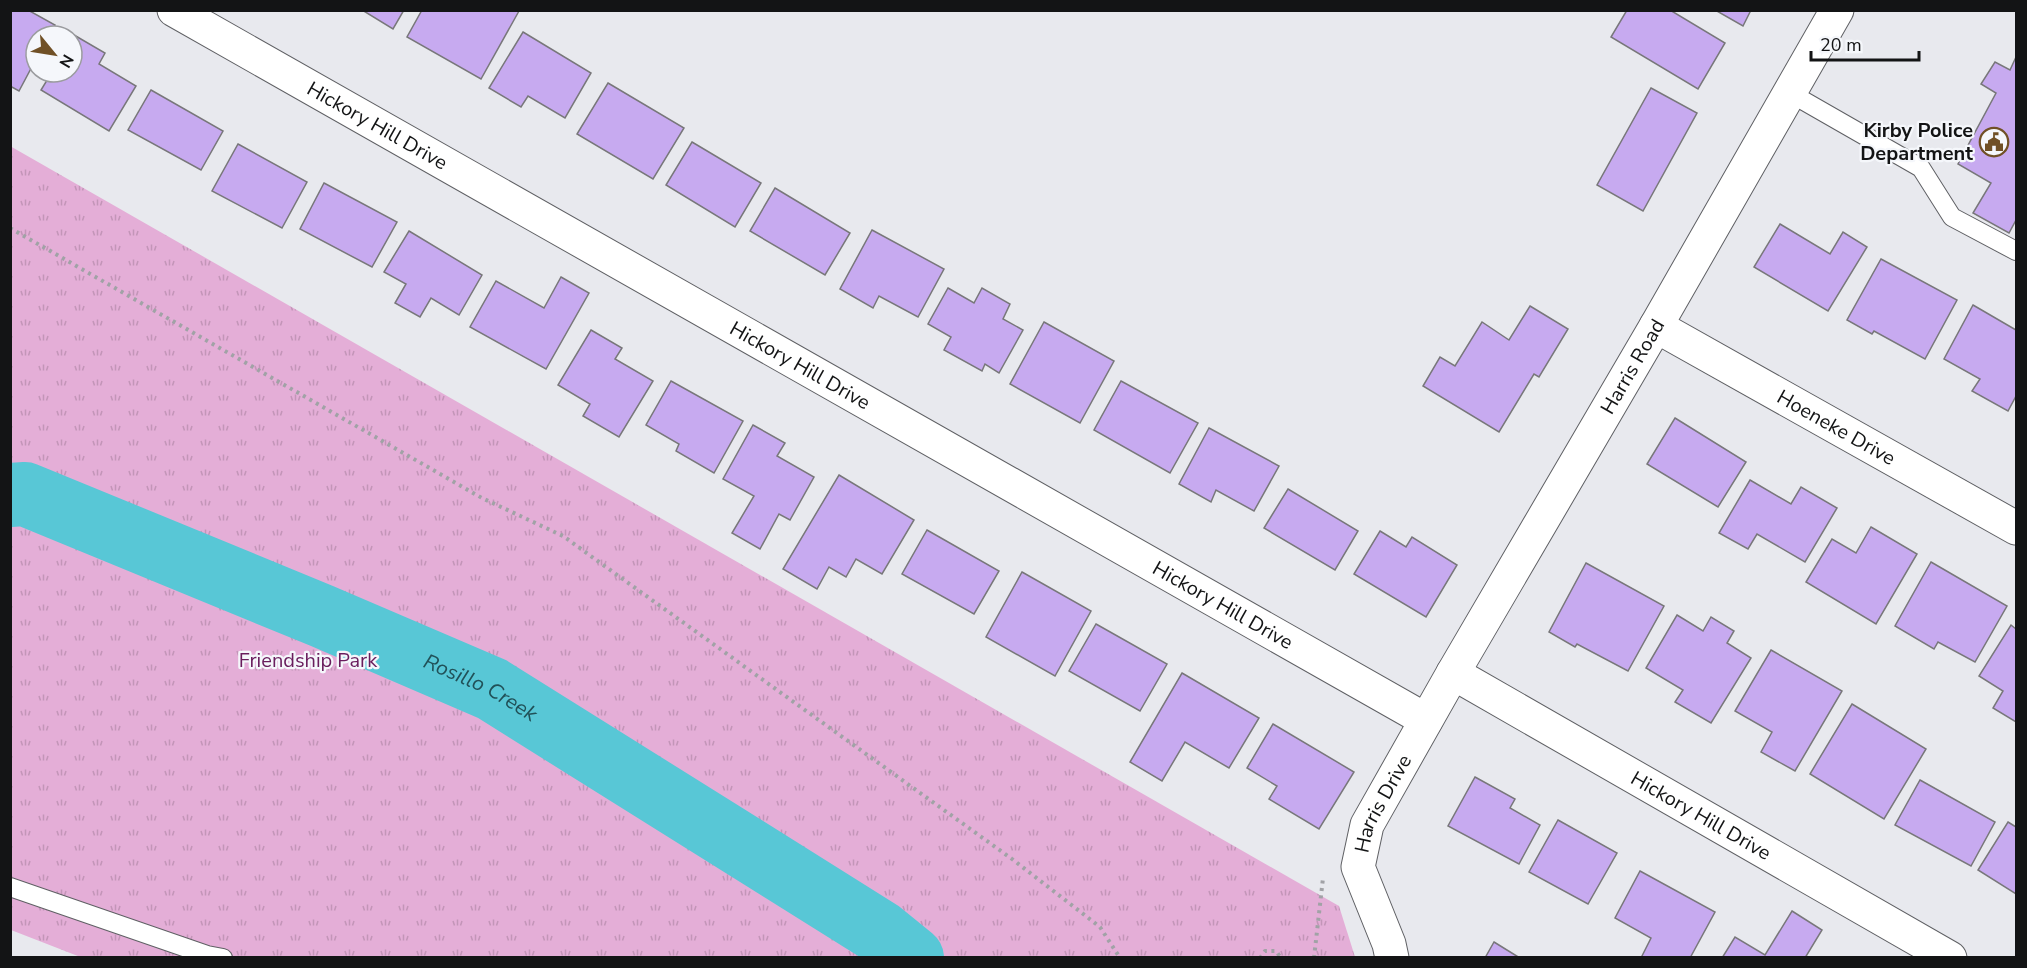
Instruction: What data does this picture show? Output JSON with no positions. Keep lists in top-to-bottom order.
{
  "streets": {
    "street": [
      "Hickory Hill Drive",
      "Harris Road",
      "Hoeneke Drive",
      "Harris Drive"
    ]
  },
  "crossings": [
    ["Hickory Hill Drive", "Harris Road"],
    ["Hickory Hill Drive", "Harris Drive"],
    ["Harris Road", "Hoeneke Drive"],
    ["Harris Road", "Harris Drive"]
  ],
  "water": ["Rosillo Creek"],
  "parks": ["Friendship Park"],
  "places": {
    "public building": ["Kirby Police Department"]
  },
  "scale_bar": "20 m",
  "north": "bottom right"
}
